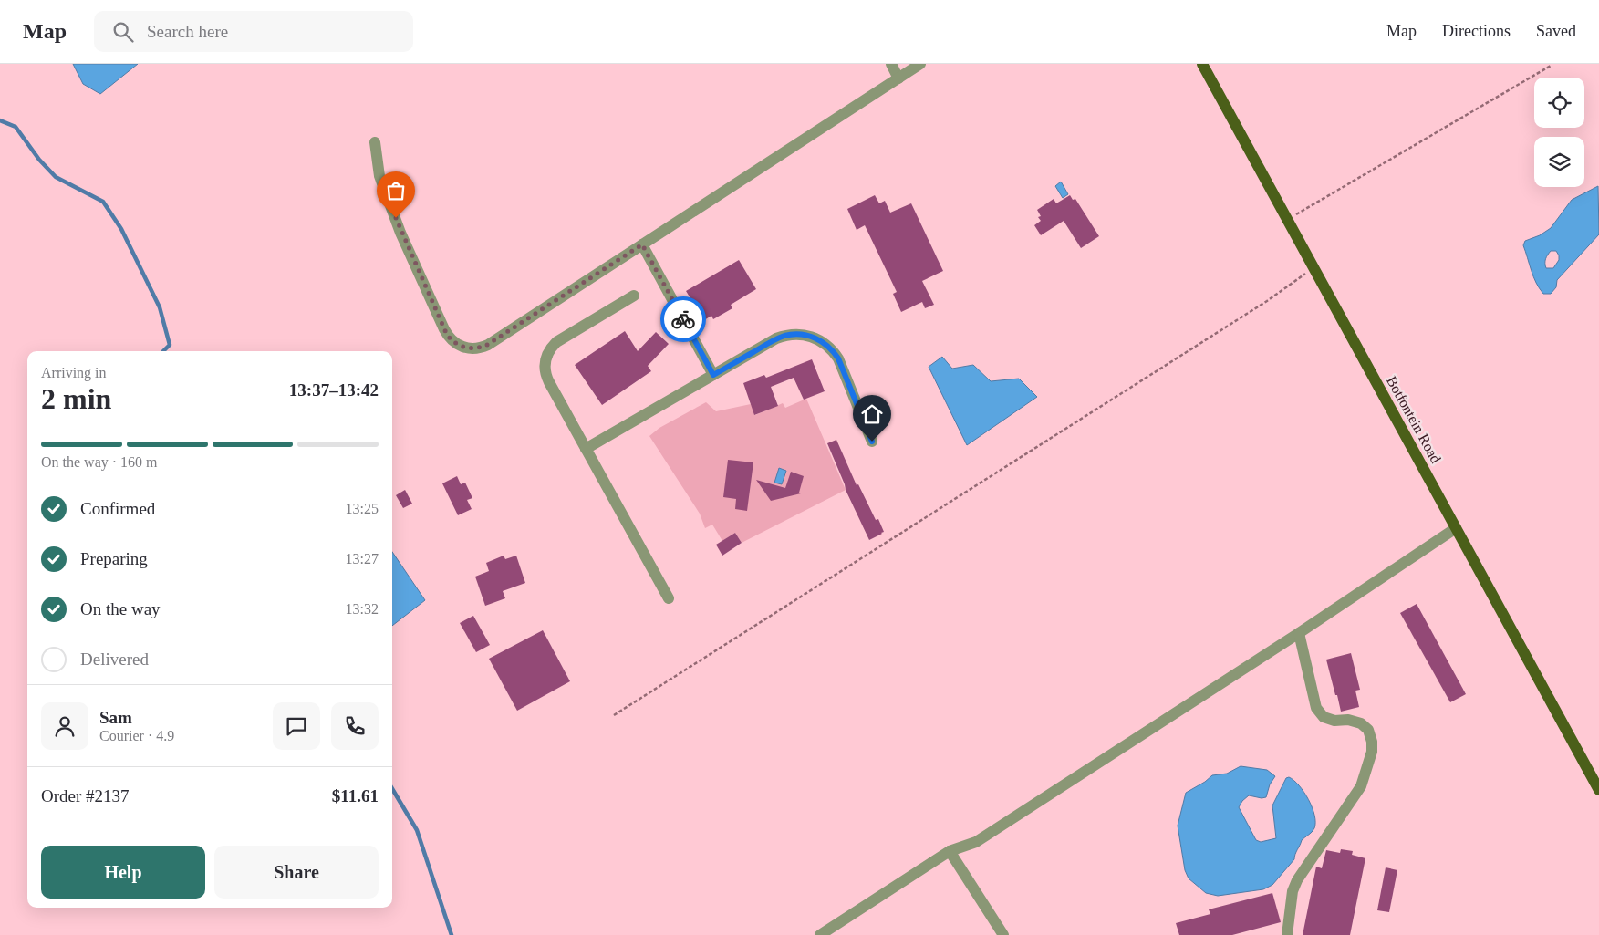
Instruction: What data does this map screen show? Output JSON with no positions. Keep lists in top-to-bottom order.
{
  "streets": {
    "main road": ["Botfontein Road"]
  },
  "page": {
    "header": "Map",
    "search": "Search here",
    "nav": ["Map", "Directions", "Saved"],
    "heading": ["2 min", "Arriving in", "13:37–13:42"],
    "panel": [
      "Sam",
      "Courier · 4.9",
      "Order #2137",
      "$11.61"
    ],
    "bar": "On the way · 160 m",
    "list": [
      ["Confirmed", "13:25"],
      ["Preparing", "13:27"],
      ["On the way", "13:32"],
      "Delivered"
    ],
    "buttons": ["Help", "Share"]
  }
}
